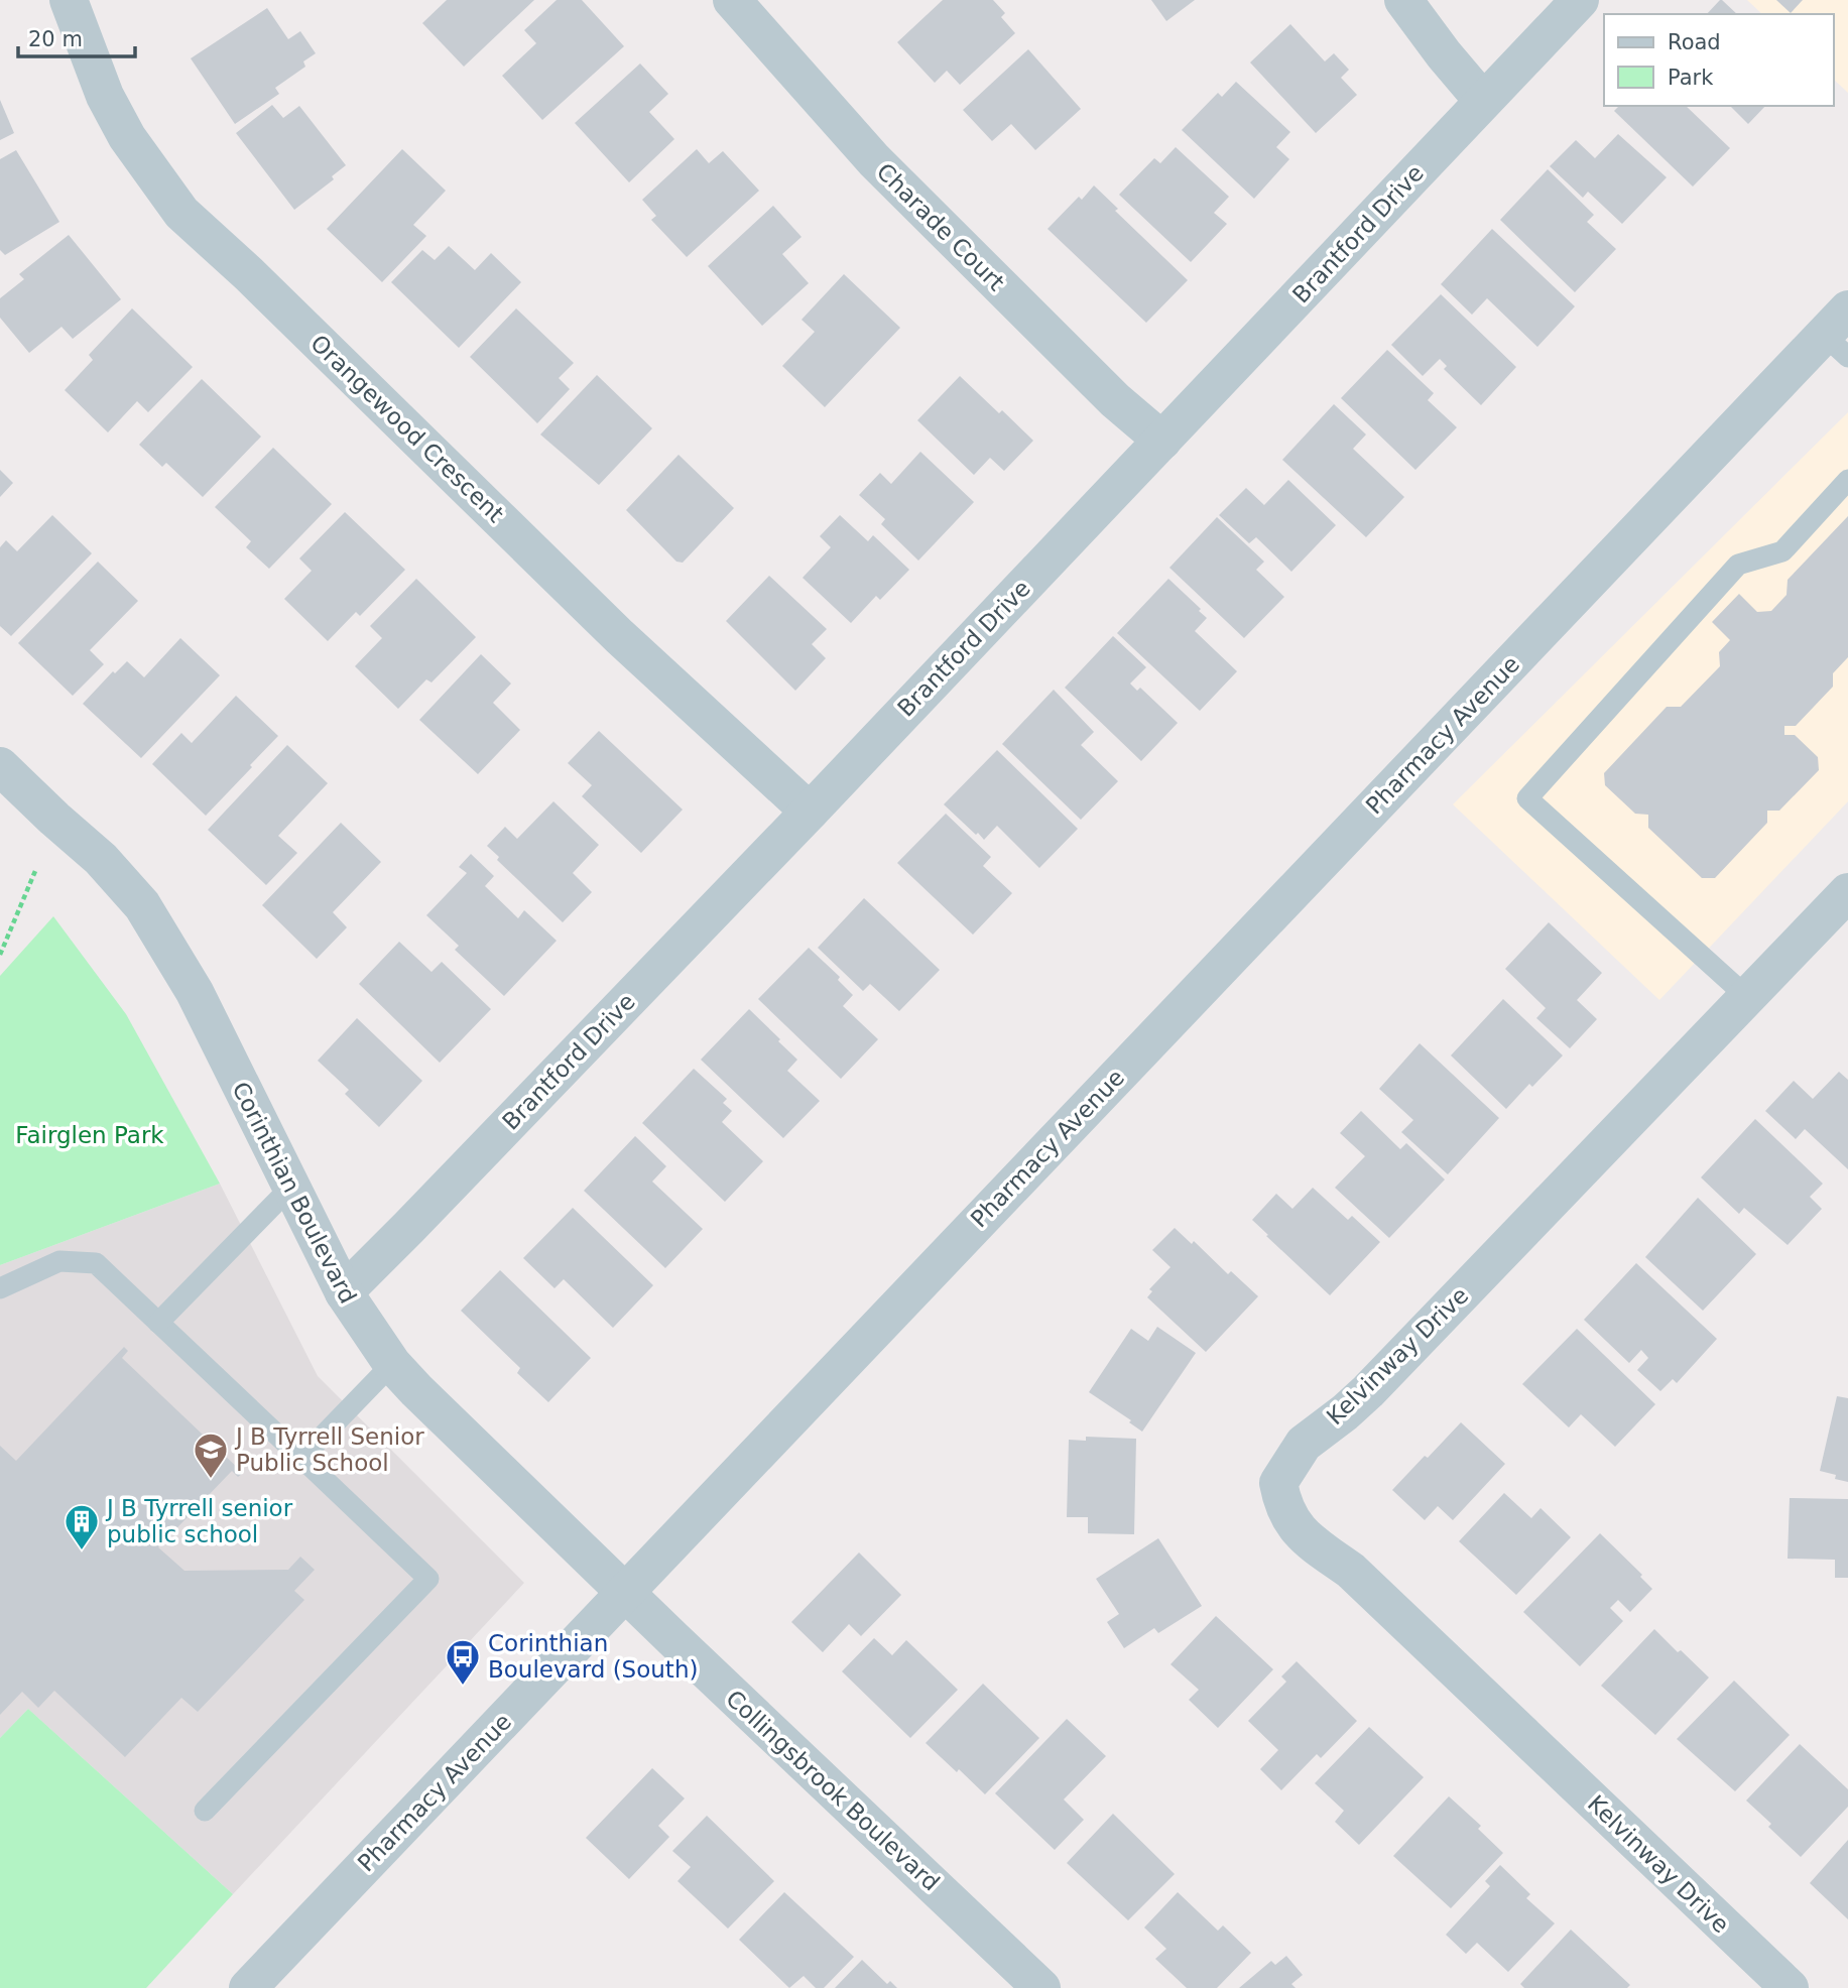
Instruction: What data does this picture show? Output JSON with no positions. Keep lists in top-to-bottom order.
{
  "streets": {
    "street": [
      "Charade Court",
      "Brantford Drive",
      "Orangewood Crescent",
      "Pharmacy Avenue",
      "Corinthian Boulevard",
      "Kelvinway Drive",
      "Collingsbrook Boulevard"
    ]
  },
  "crossings": [
    ["Charade Court", "Brantford Drive"],
    ["Brantford Drive", "Orangewood Crescent"],
    ["Brantford Drive", "Corinthian Boulevard"],
    ["Pharmacy Avenue", "Corinthian Boulevard"],
    ["Pharmacy Avenue", "Collingsbrook Boulevard"],
    ["Corinthian Boulevard", "Collingsbrook Boulevard"]
  ],
  "parks": ["Fairglen Park"],
  "places": {
    "school or university": ["J B Tyrrell Senior Public School"],
    "building": ["J B Tyrrell senior public school"],
    "bus stop": ["Corinthian Boulevard (South)"]
  },
  "legend": ["Road", "Park"],
  "scale_bar": "20 m"
}
